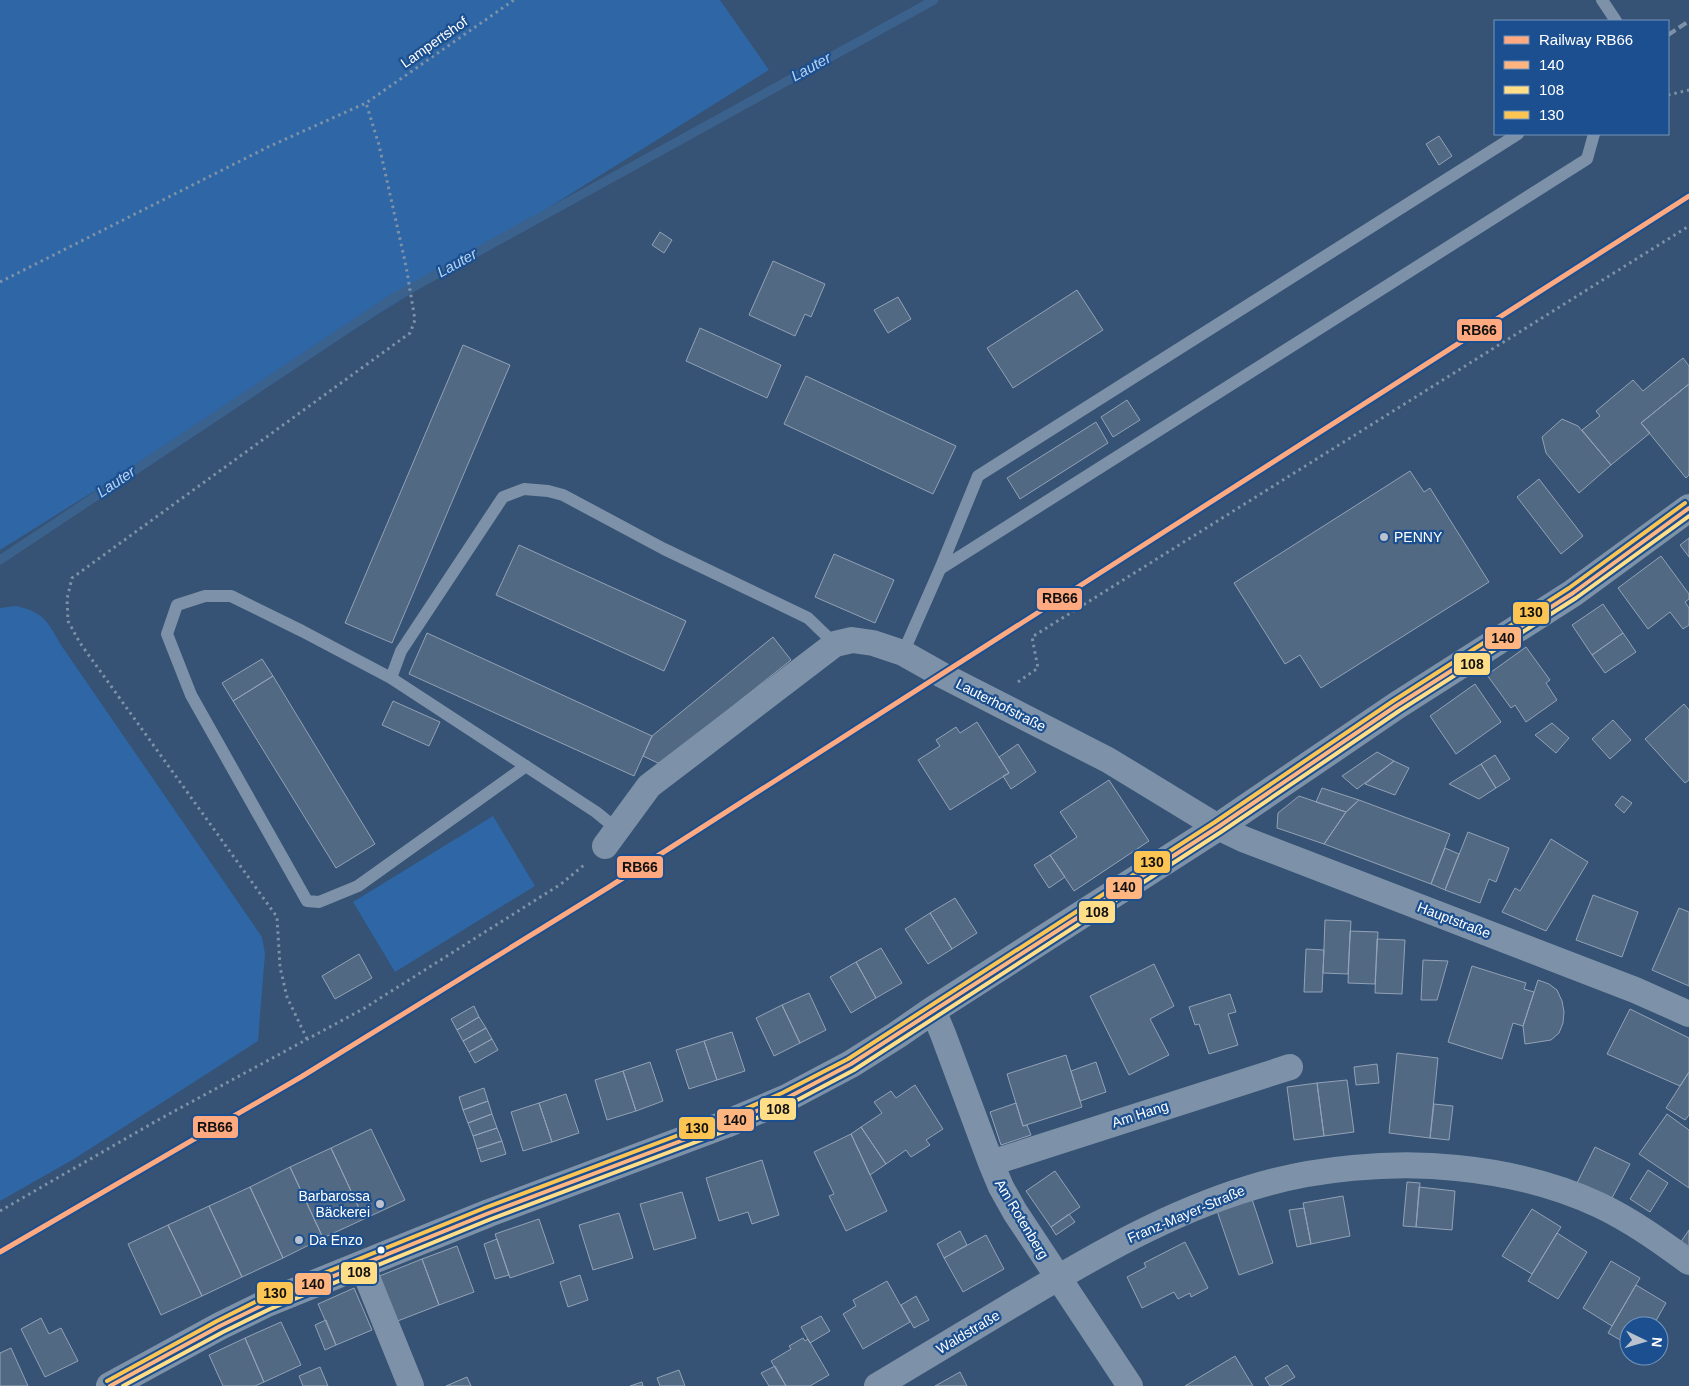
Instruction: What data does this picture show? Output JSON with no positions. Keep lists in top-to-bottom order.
{
  "streets": {
    "street": [
      "Lauterhofstraße",
      "Hauptstraße",
      "Am Hang",
      "Franz-Mayer-Straße",
      "Am Rotenberg",
      "Waldstraße"
    ],
    "path": ["Lampertshof"]
  },
  "crossings": [
    ["Lauterhofstraße", "Hauptstraße"],
    ["Am Hang", "Am Rotenberg"],
    ["Franz-Mayer-Straße", "Am Rotenberg"],
    ["Franz-Mayer-Straße", "Waldstraße"],
    ["Am Rotenberg", "Waldstraße"]
  ],
  "water": ["Lauter"],
  "places": ["PENNY", "Barbarossa Bäckerei", "Da Enzo"],
  "lines": [
    "rail line RB66",
    "transit line 130",
    "transit line 140",
    "transit line 108"
  ],
  "legend": [
    "Railway RB66",
    "140",
    "108",
    "130"
  ],
  "north": "right"
}
